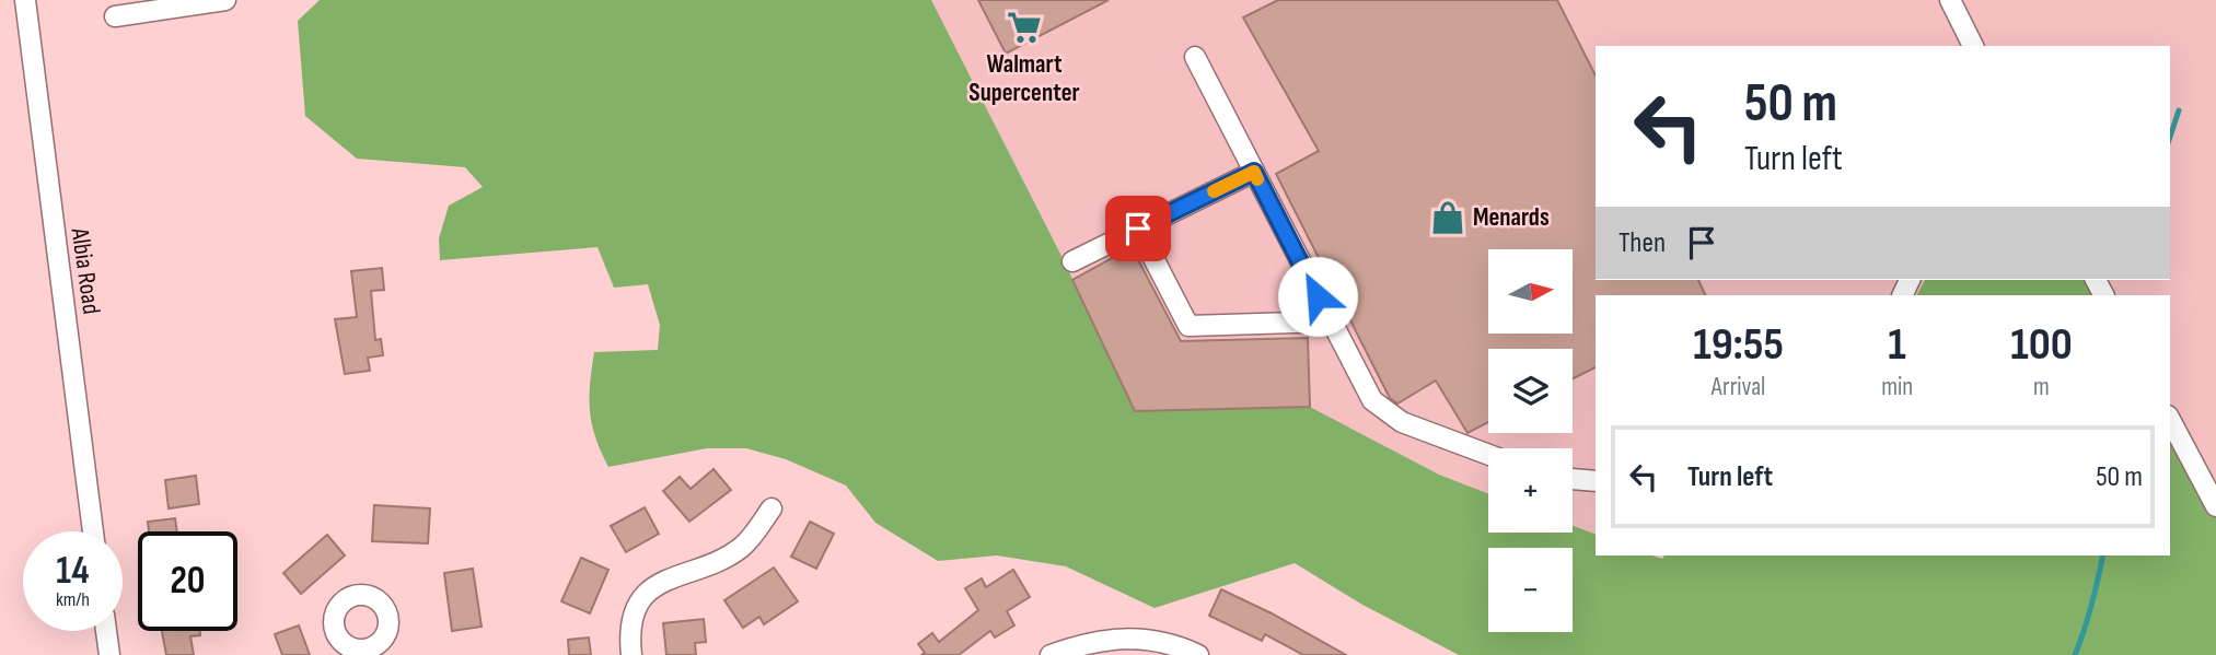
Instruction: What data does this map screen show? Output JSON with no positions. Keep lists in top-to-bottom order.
{
  "streets": {
    "street": ["Albia Road"]
  },
  "places": {
    "supermarket": ["Walmart Supercenter"],
    "shop": ["Menards"]
  },
  "north": "right",
  "page": {
    "turn": ["50 m", "Turn left"],
    "then": "Then",
    "map_buttons": ["+", "−"],
    "eta": [
      "19:55",
      "Arrival",
      "1",
      "min",
      "100",
      "m"
    ],
    "list": [
      {
        "name": "Turn left",
        "value": "50 m"
      }
    ],
    "speed": "14 km/h",
    "limit": "20"
  }
}
